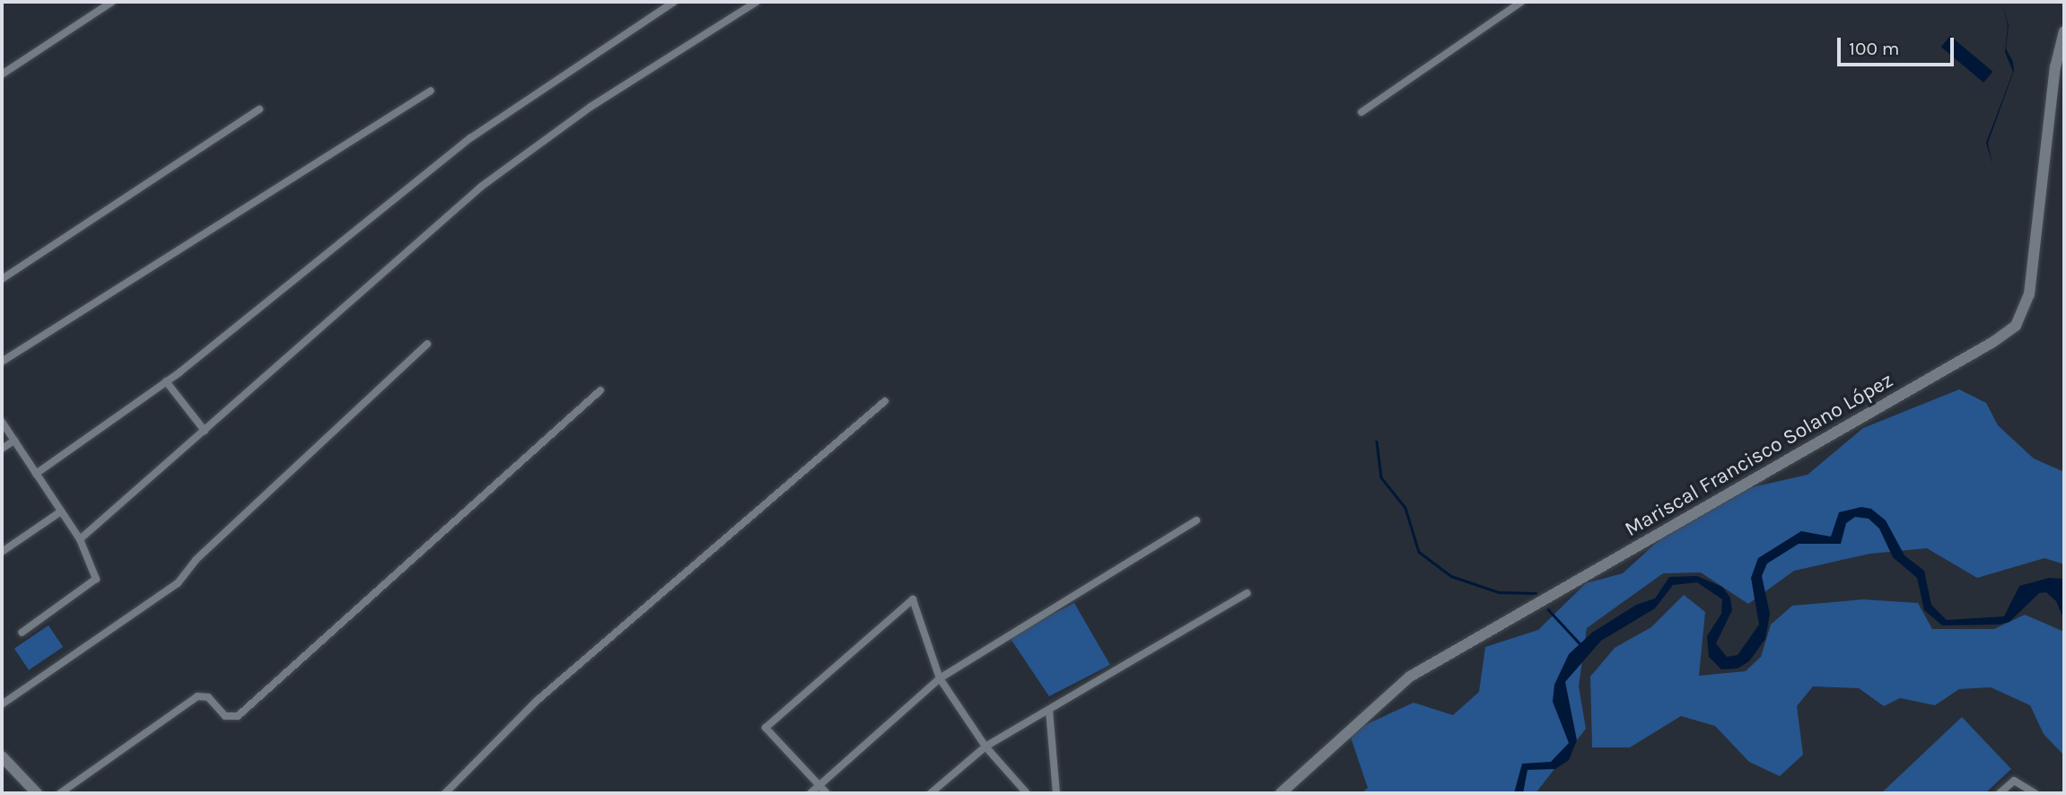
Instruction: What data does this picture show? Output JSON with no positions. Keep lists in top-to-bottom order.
{
  "streets": {
    "main road": ["Mariscal Francisco Solano López"]
  },
  "scale_bar": "100 m"
}
